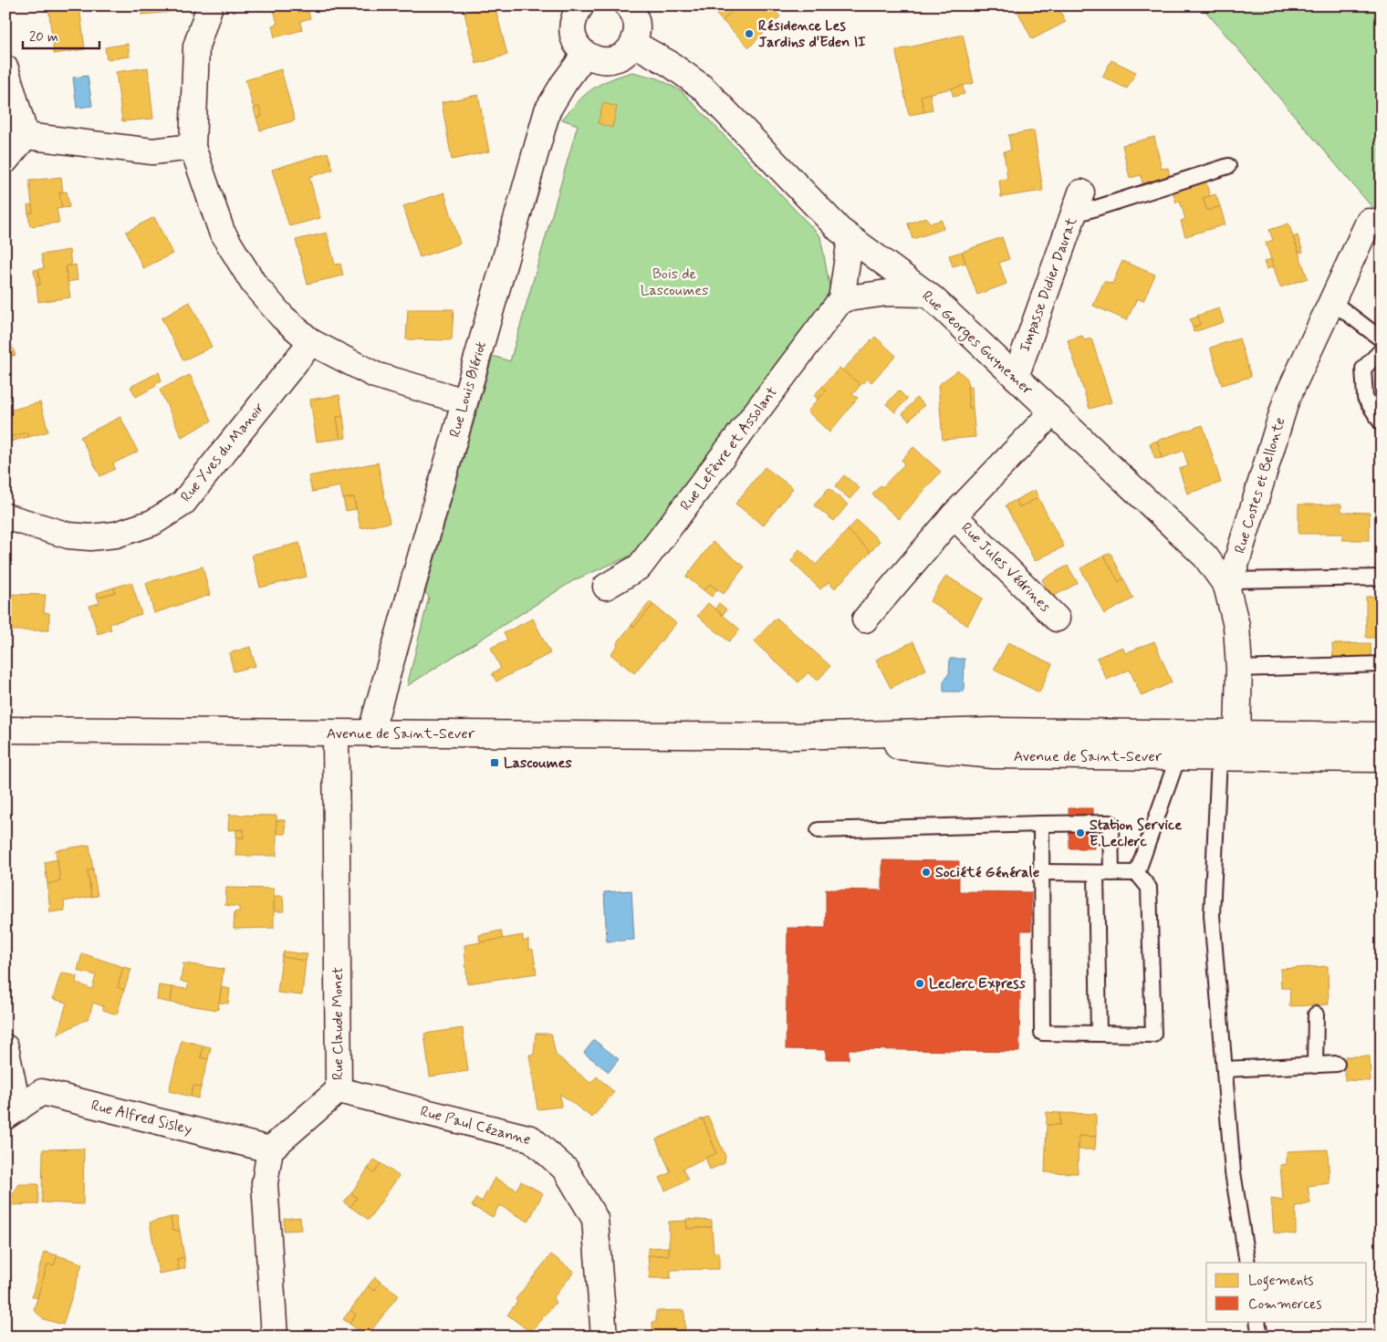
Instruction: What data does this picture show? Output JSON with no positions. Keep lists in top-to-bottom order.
{
  "streets": {
    "street": [
      "Impasse Didier Daurat",
      "Rue Georges Guynemer",
      "Rue Louis Blériot",
      "Rue Lefèvre et Assolant",
      "Rue Yves du Manoir",
      "Rue Costes et Bellonte",
      "Rue Jules Védrines",
      "Avenue de Saint-Sever",
      "Rue Claude Monet",
      "Rue Alfred Sisley",
      "Rue Paul Cézanne"
    ]
  },
  "crossings": [
    ["Impasse Didier Daurat", "Rue Georges Guynemer"],
    ["Rue Georges Guynemer", "Rue Lefèvre et Assolant"],
    ["Rue Georges Guynemer", "Rue Costes et Bellonte"],
    ["Rue Georges Guynemer", "Rue Jules Védrines"],
    ["Rue Louis Blériot", "Avenue de Saint-Sever"],
    ["Avenue de Saint-Sever", "Rue Claude Monet"],
    ["Rue Claude Monet", "Rue Alfred Sisley"],
    ["Rue Claude Monet", "Rue Paul Cézanne"]
  ],
  "parks": ["Bois de Lascoumes"],
  "places": {
    "other": [
      "Résidence Les Jardins d'Eden II",
      "Station Service E.Leclerc",
      "Société Générale",
      "Leclerc Express"
    ],
    "transit": ["Lascoumes"]
  },
  "legend": ["Logements", "Commerces"],
  "scale_bar": "20 m"
}
